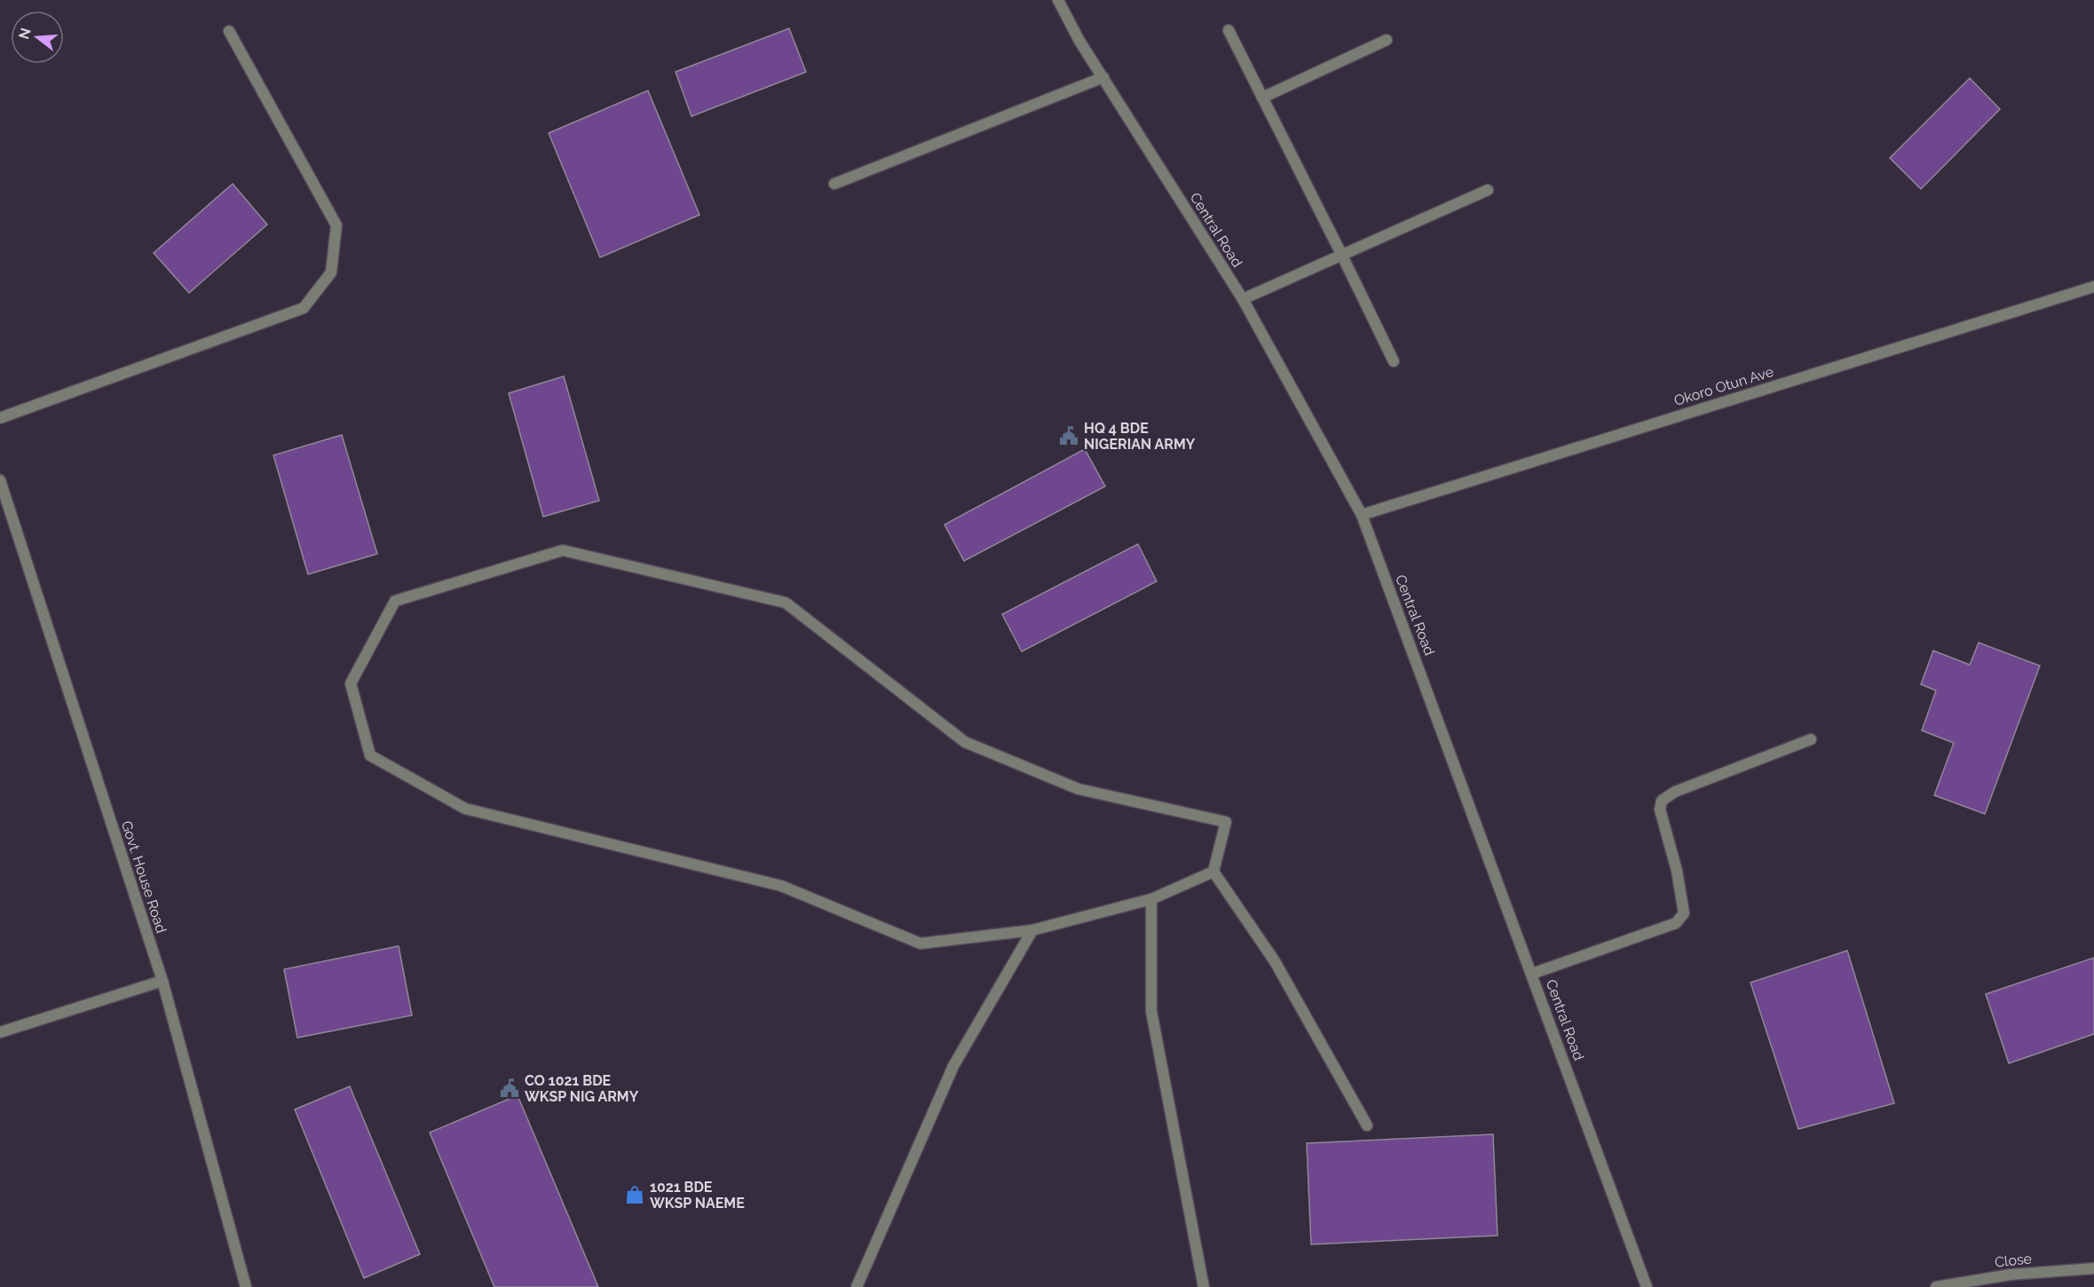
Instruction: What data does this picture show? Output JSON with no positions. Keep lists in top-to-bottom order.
{
  "streets": {
    "street": [
      "Central Road",
      "Okoro Otun Ave",
      "Govt. House Road",
      "Close"
    ]
  },
  "crossings": [
    ["Central Road", "Okoro Otun Ave"]
  ],
  "places": {
    "public building": ["HQ 4 BDE NIGERIAN ARMY", "CO 1021 BDE WKSP NIG ARMY"],
    "shop": ["1021 BDE WKSP NAEME"]
  },
  "north": "left"
}
